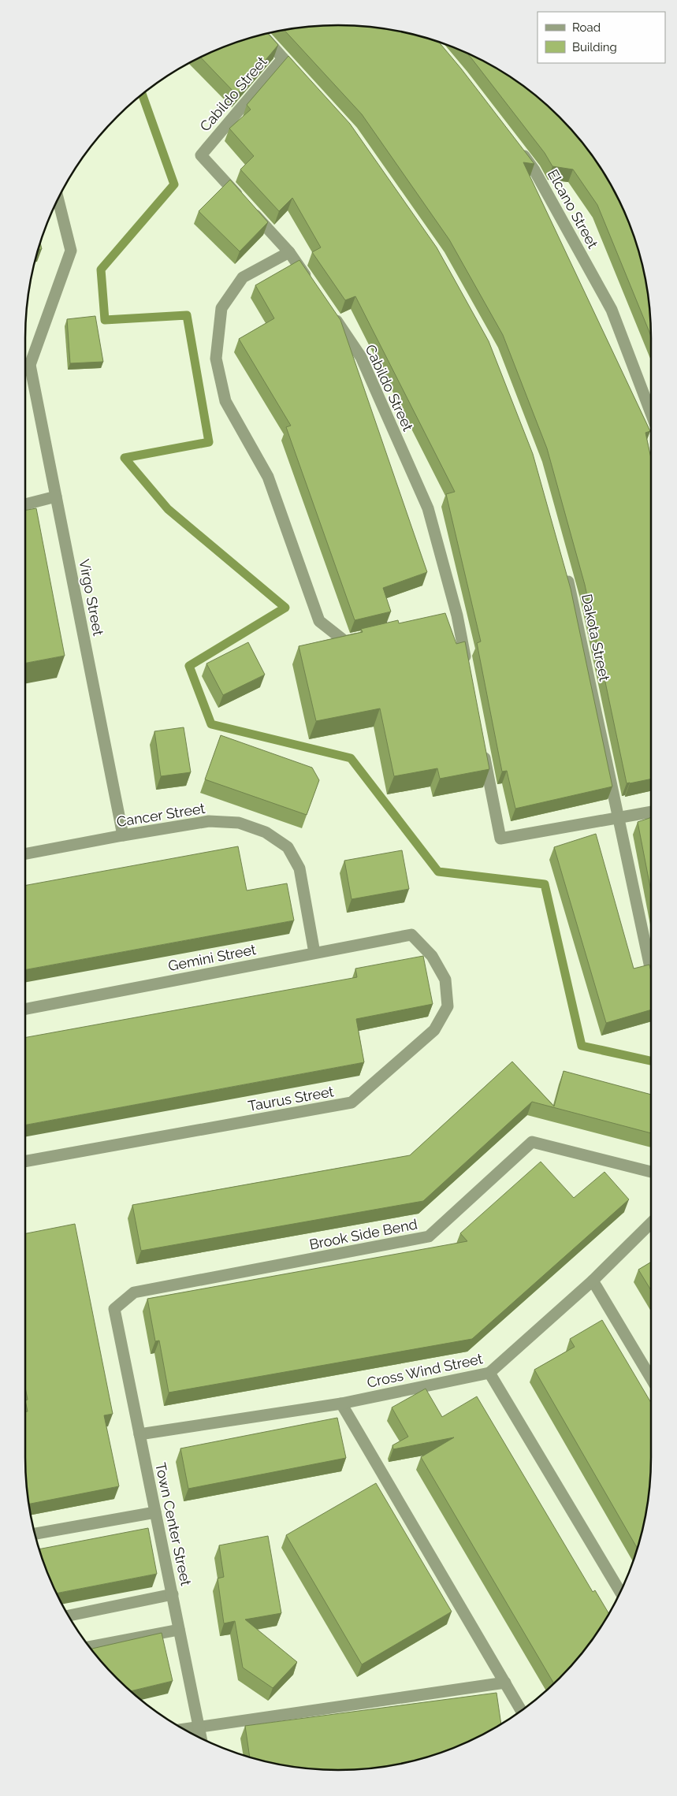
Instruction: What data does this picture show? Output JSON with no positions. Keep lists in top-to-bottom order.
{
  "streets": {
    "street": [
      "Cabildo Street",
      "Elcano Street",
      "Virgo Street",
      "Dakota Street",
      "Cancer Street",
      "Gemini Street",
      "Taurus Street",
      "Brook Side Bend",
      "Cross Wind Street",
      "Town Center Street"
    ]
  },
  "crossings": [
    ["Virgo Street", "Cancer Street"],
    ["Cancer Street", "Gemini Street"],
    ["Gemini Street", "Taurus Street"],
    ["Brook Side Bend", "Town Center Street"],
    ["Cross Wind Street", "Town Center Street"]
  ],
  "legend": ["Road", "Building"]
}
